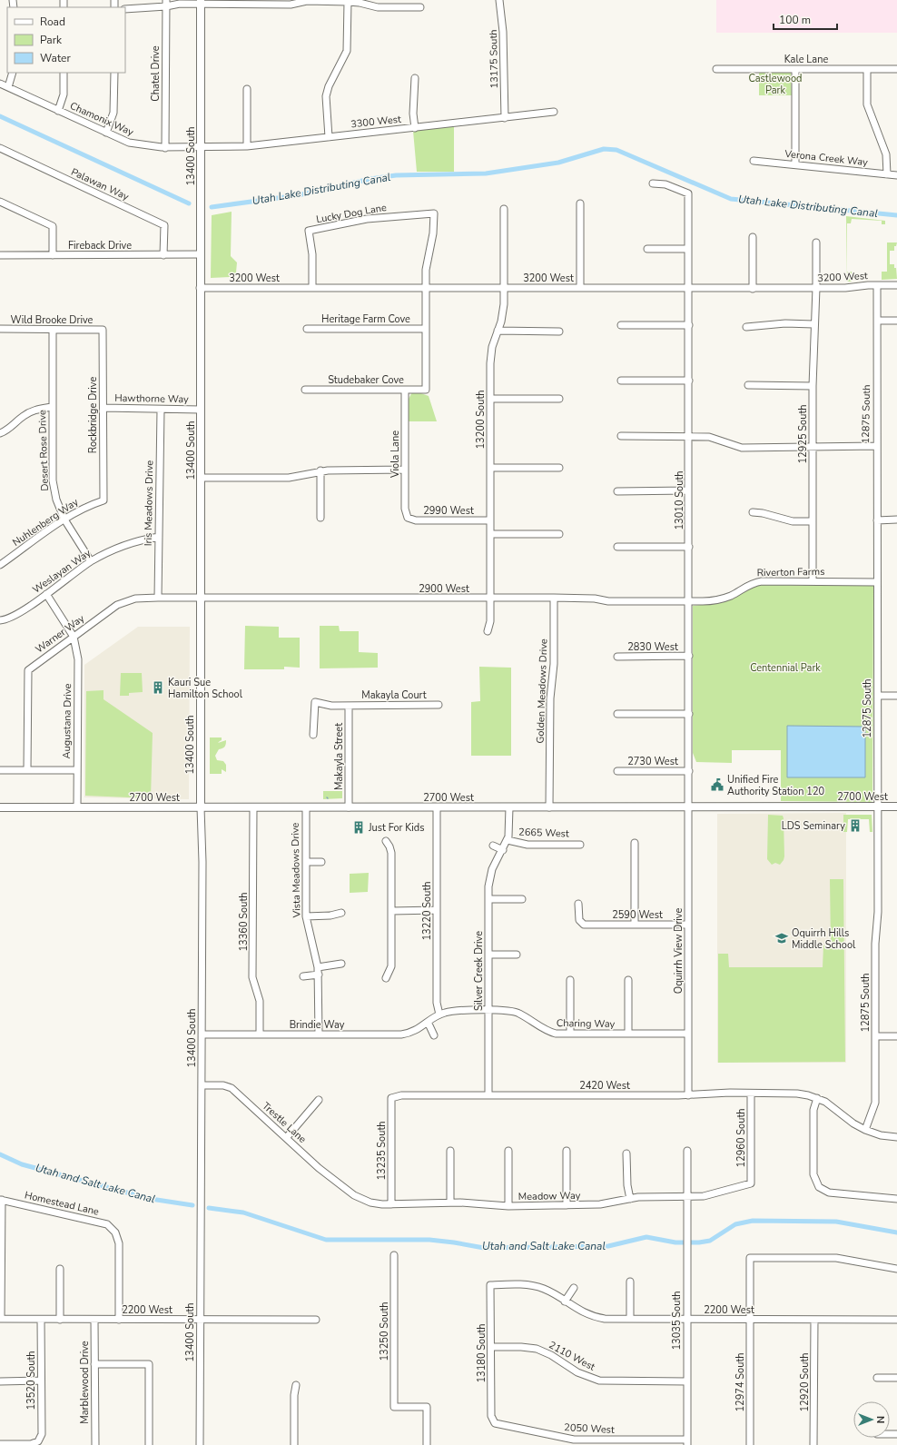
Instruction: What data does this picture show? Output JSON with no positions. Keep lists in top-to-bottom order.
{
  "streets": {
    "main road": ["13400 South", "2700 West"],
    "street": [
      "13175 South",
      "Kale Lane",
      "Chatel Drive",
      "Chamonix Way",
      "3300 West",
      "Verona Creek Way",
      "Palawan Way",
      "Lucky Dog Lane",
      "Fireback Drive",
      "3200 West",
      "Heritage Farm Cove",
      "Wild Brooke Drive",
      "Studebaker Cove",
      "Hawthorne Way",
      "12875 South",
      "Rockbridge Drive",
      "13200 South",
      "12925 South",
      "Desert Rose Drive",
      "Viola Lane",
      "13010 South",
      "Iris Meadows Drive",
      "2990 West",
      "Nuhlenberg Way",
      "Weslayan Way",
      "Riverton Farms",
      "2900 West",
      "Warner Way",
      "2830 West",
      "Golden Meadows Drive",
      "Makayla Court",
      "Augustana Drive",
      "Makayla Street",
      "2730 West",
      "2665 West",
      "Vista Meadows Drive",
      "13220 South",
      "2590 West",
      "13360 South",
      "Oquirrh View Drive",
      "Silver Creek Drive",
      "Charing Way",
      "Brindie Way",
      "2420 West",
      "Trestle Lane",
      "12960 South",
      "13235 South",
      "Meadow Way",
      "Homestead Lane",
      "2200 West",
      "13035 South",
      "13250 South",
      "13180 South",
      "2110 West",
      "13520 South",
      "Marblewood Drive",
      "12974 South",
      "12920 South",
      "2050 West"
    ]
  },
  "crossings": [
    ["13175 South", "3300 West"],
    ["Chatel Drive", "Chamonix Way"],
    ["Chamonix Way", "3300 West"],
    ["Chamonix Way", "13400 South"],
    ["3300 West", "13400 South"],
    ["13400 South", "Fireback Drive"],
    ["13400 South", "3200 West"],
    ["13400 South", "Hawthorne Way"],
    ["13400 South", "2900 West"],
    ["13400 South", "Warner Way"],
    ["13400 South", "2700 West"],
    ["13400 South", "Brindie Way"],
    ["13400 South", "Trestle Lane"],
    ["13400 South", "2200 West"],
    ["Palawan Way", "Fireback Drive"],
    ["Lucky Dog Lane", "3200 West"],
    ["3200 West", "12875 South"],
    ["3200 West", "13200 South"],
    ["3200 West", "12925 South"],
    ["3200 West", "13010 South"],
    ["Heritage Farm Cove", "Studebaker Cove"],
    ["Wild Brooke Drive", "Rockbridge Drive"],
    ["Wild Brooke Drive", "Desert Rose Drive"],
    ["Studebaker Cove", "Viola Lane"],
    ["Hawthorne Way", "Rockbridge Drive"],
    ["Hawthorne Way", "Iris Meadows Drive"],
    ["12875 South", "Riverton Farms"],
    ["12875 South", "2700 West"],
    ["12875 South", "2420 West"],
    ["Rockbridge Drive", "Nuhlenberg Way"],
    ["13200 South", "2990 West"],
    ["13200 South", "2900 West"],
    ["12925 South", "Riverton Farms"],
    ["Desert Rose Drive", "Nuhlenberg Way"],
    ["Desert Rose Drive", "Weslayan Way"],
    ["Viola Lane", "2990 West"],
    ["13010 South", "Riverton Farms"],
    ["13010 South", "2900 West"],
    ["13010 South", "2830 West"],
    ["13010 South", "2730 West"],
    ["13010 South", "2700 West"],
    ["13010 South", "Oquirrh View Drive"],
    ["Iris Meadows Drive", "Weslayan Way"],
    ["Iris Meadows Drive", "Warner Way"],
    ["Riverton Farms", "2900 West"],
    ["2900 West", "Warner Way"],
    ["2900 West", "Golden Meadows Drive"],
    ["Warner Way", "Augustana Drive"],
    ["Golden Meadows Drive", "2700 West"],
    ["Makayla Court", "Makayla Street"],
    ["Augustana Drive", "2700 West"],
    ["Makayla Street", "2700 West"],
    ["2700 West", "Vista Meadows Drive"],
    ["2700 West", "13220 South"],
    ["2700 West", "13360 South"],
    ["2700 West", "Oquirrh View Drive"],
    ["2700 West", "Silver Creek Drive"],
    ["2665 West", "Silver Creek Drive"],
    ["Vista Meadows Drive", "Brindie Way"],
    ["13220 South", "Brindie Way"],
    ["2590 West", "Oquirrh View Drive"],
    ["13360 South", "Brindie Way"],
    ["Oquirrh View Drive", "Charing Way"],
    ["Oquirrh View Drive", "2420 West"],
    ["Silver Creek Drive", "Charing Way"],
    ["Silver Creek Drive", "Brindie Way"],
    ["Silver Creek Drive", "2420 West"],
    ["Charing Way", "Brindie Way"],
    ["2420 West", "12960 South"],
    ["2420 West", "13235 South"],
    ["Trestle Lane", "Meadow Way"],
    ["12960 South", "Meadow Way"],
    ["13235 South", "Meadow Way"],
    ["Meadow Way", "13035 South"],
    ["Homestead Lane", "2200 West"],
    ["2200 West", "13035 South"],
    ["2200 West", "13180 South"],
    ["2200 West", "13520 South"],
    ["2200 West", "Marblewood Drive"],
    ["2200 West", "12974 South"],
    ["2200 West", "12920 South"],
    ["13035 South", "2110 West"],
    ["13035 South", "2050 West"],
    ["13180 South", "2110 West"],
    ["13180 South", "2050 West"]
  ],
  "water": ["Utah Lake Distributing Canal", "Utah and Salt Lake Canal"],
  "parks": ["Castlewood Park", "Centennial Park"],
  "places": {
    "building": ["Kauri Sue Hamilton School", "LDS Seminary", "Just For Kids"],
    "public building": ["Unified Fire Authority Station 120"],
    "school or university": ["Oquirrh Hills Middle School"]
  },
  "legend": ["Road", "Park", "Water"],
  "scale_bar": "100 m",
  "north": "right"
}
